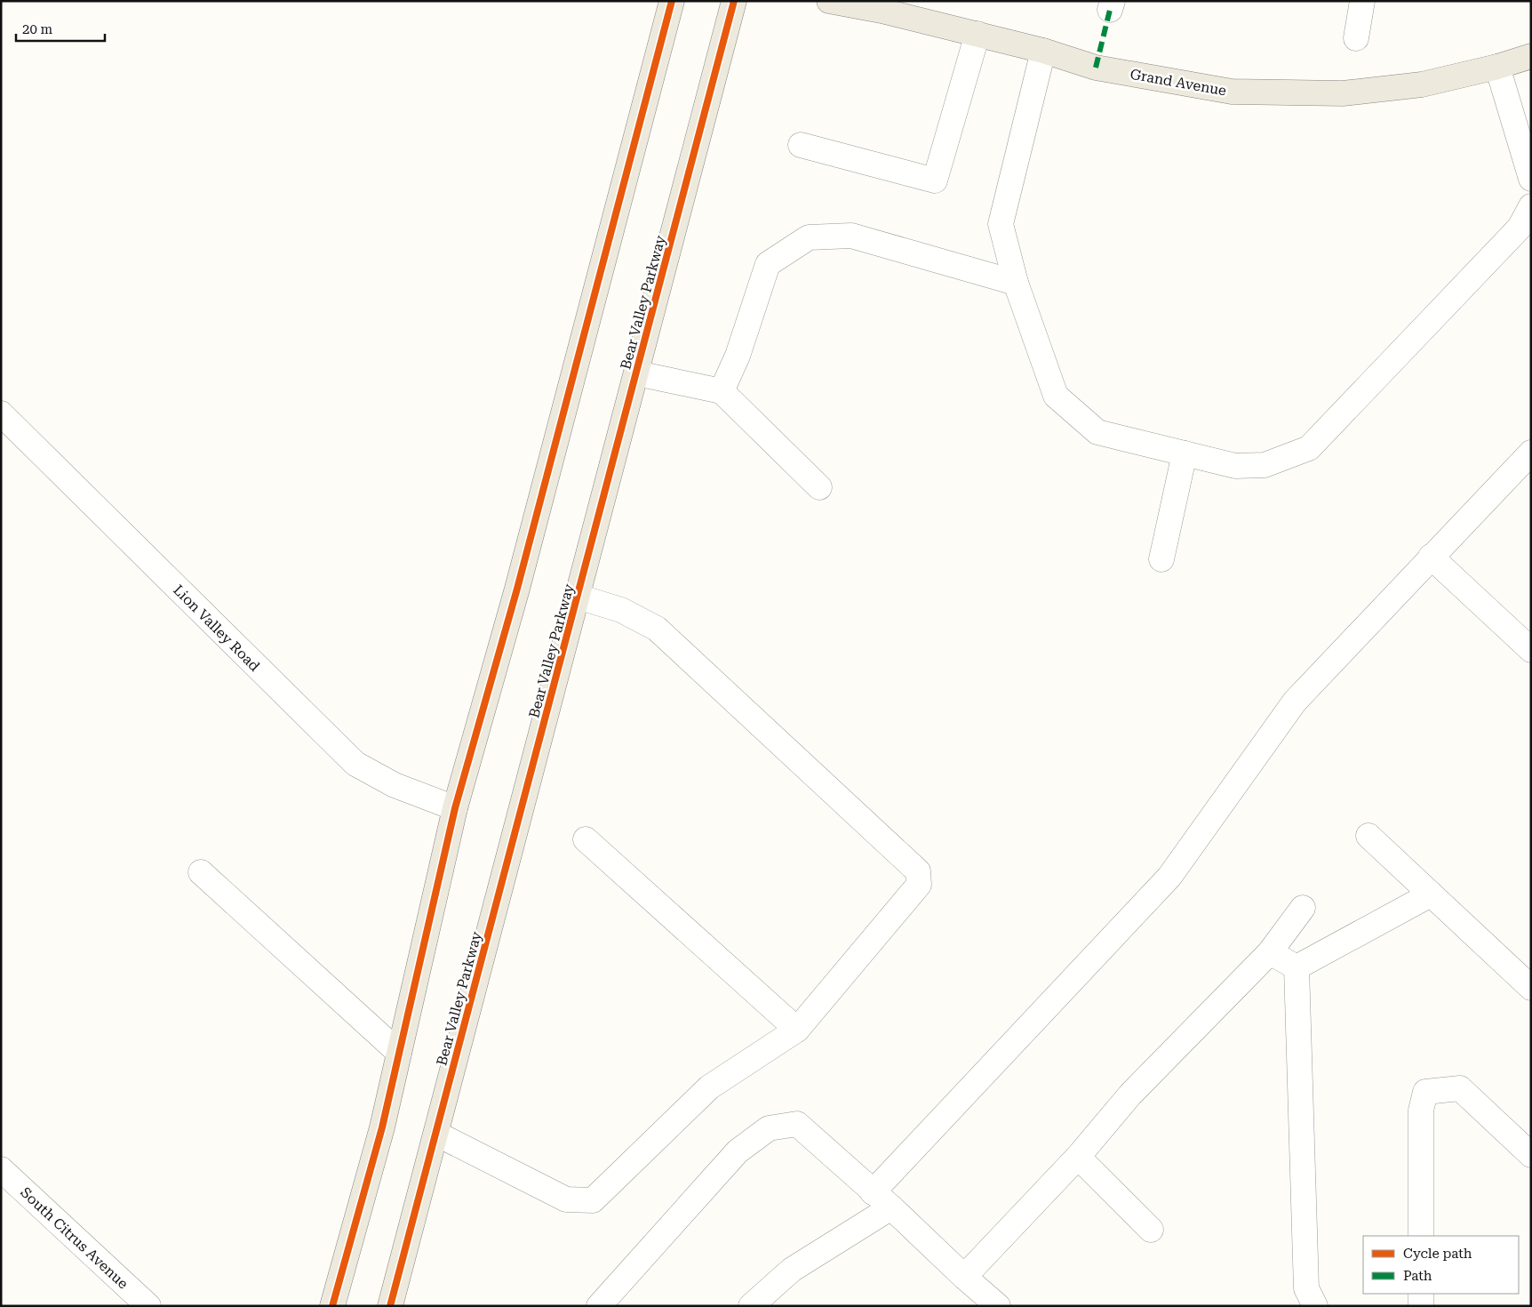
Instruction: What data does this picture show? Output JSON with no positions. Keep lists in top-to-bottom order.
{
  "streets": {
    "main road": ["Grand Avenue", "Bear Valley Parkway"],
    "street": ["Lion Valley Road", "South Citrus Avenue"]
  },
  "legend": ["Cycle path", "Path"],
  "scale_bar": "20 m"
}
